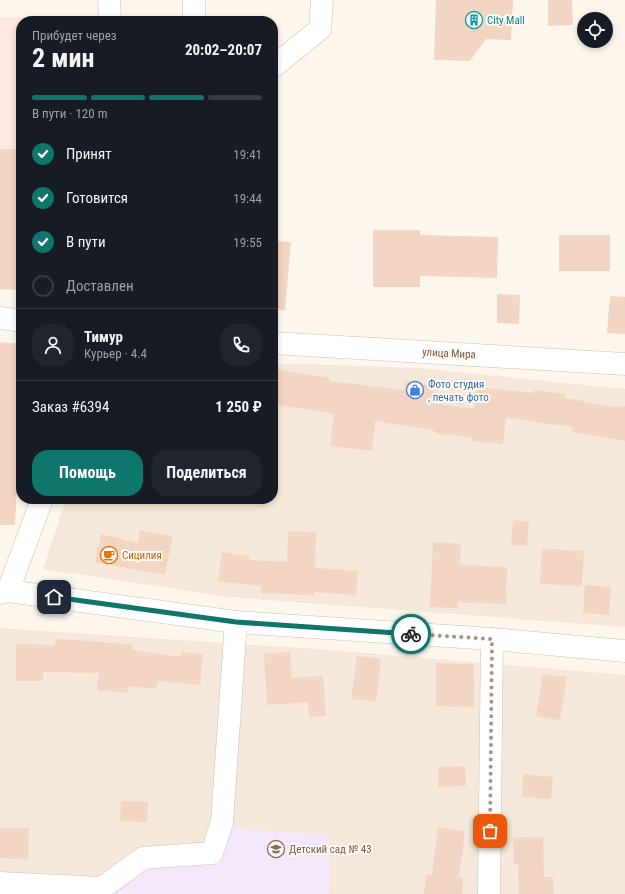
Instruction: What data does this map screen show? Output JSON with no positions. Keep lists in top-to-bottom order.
{
  "streets": {
    "street": ["улица Мира"]
  },
  "places": {
    "building": ["City Mall"],
    "shop": ["Фото студия , печать фото"],
    "cafe": ["Сицилия"],
    "school or university": ["Детский сад № 43"]
  },
  "page": {
    "heading": ["2 мин", "Прибудет через", "20:02–20:07"],
    "panel": [
      "Тимур",
      "Курьер · 4.4",
      "Заказ #6394",
      "1 250 ₽"
    ],
    "bar": "В пути · 120 m",
    "list": [
      ["Принят", "19:41"],
      ["Готовится", "19:44"],
      ["В пути", "19:55"],
      "Доставлен"
    ],
    "buttons": ["Помощь", "Поделиться"]
  }
}
